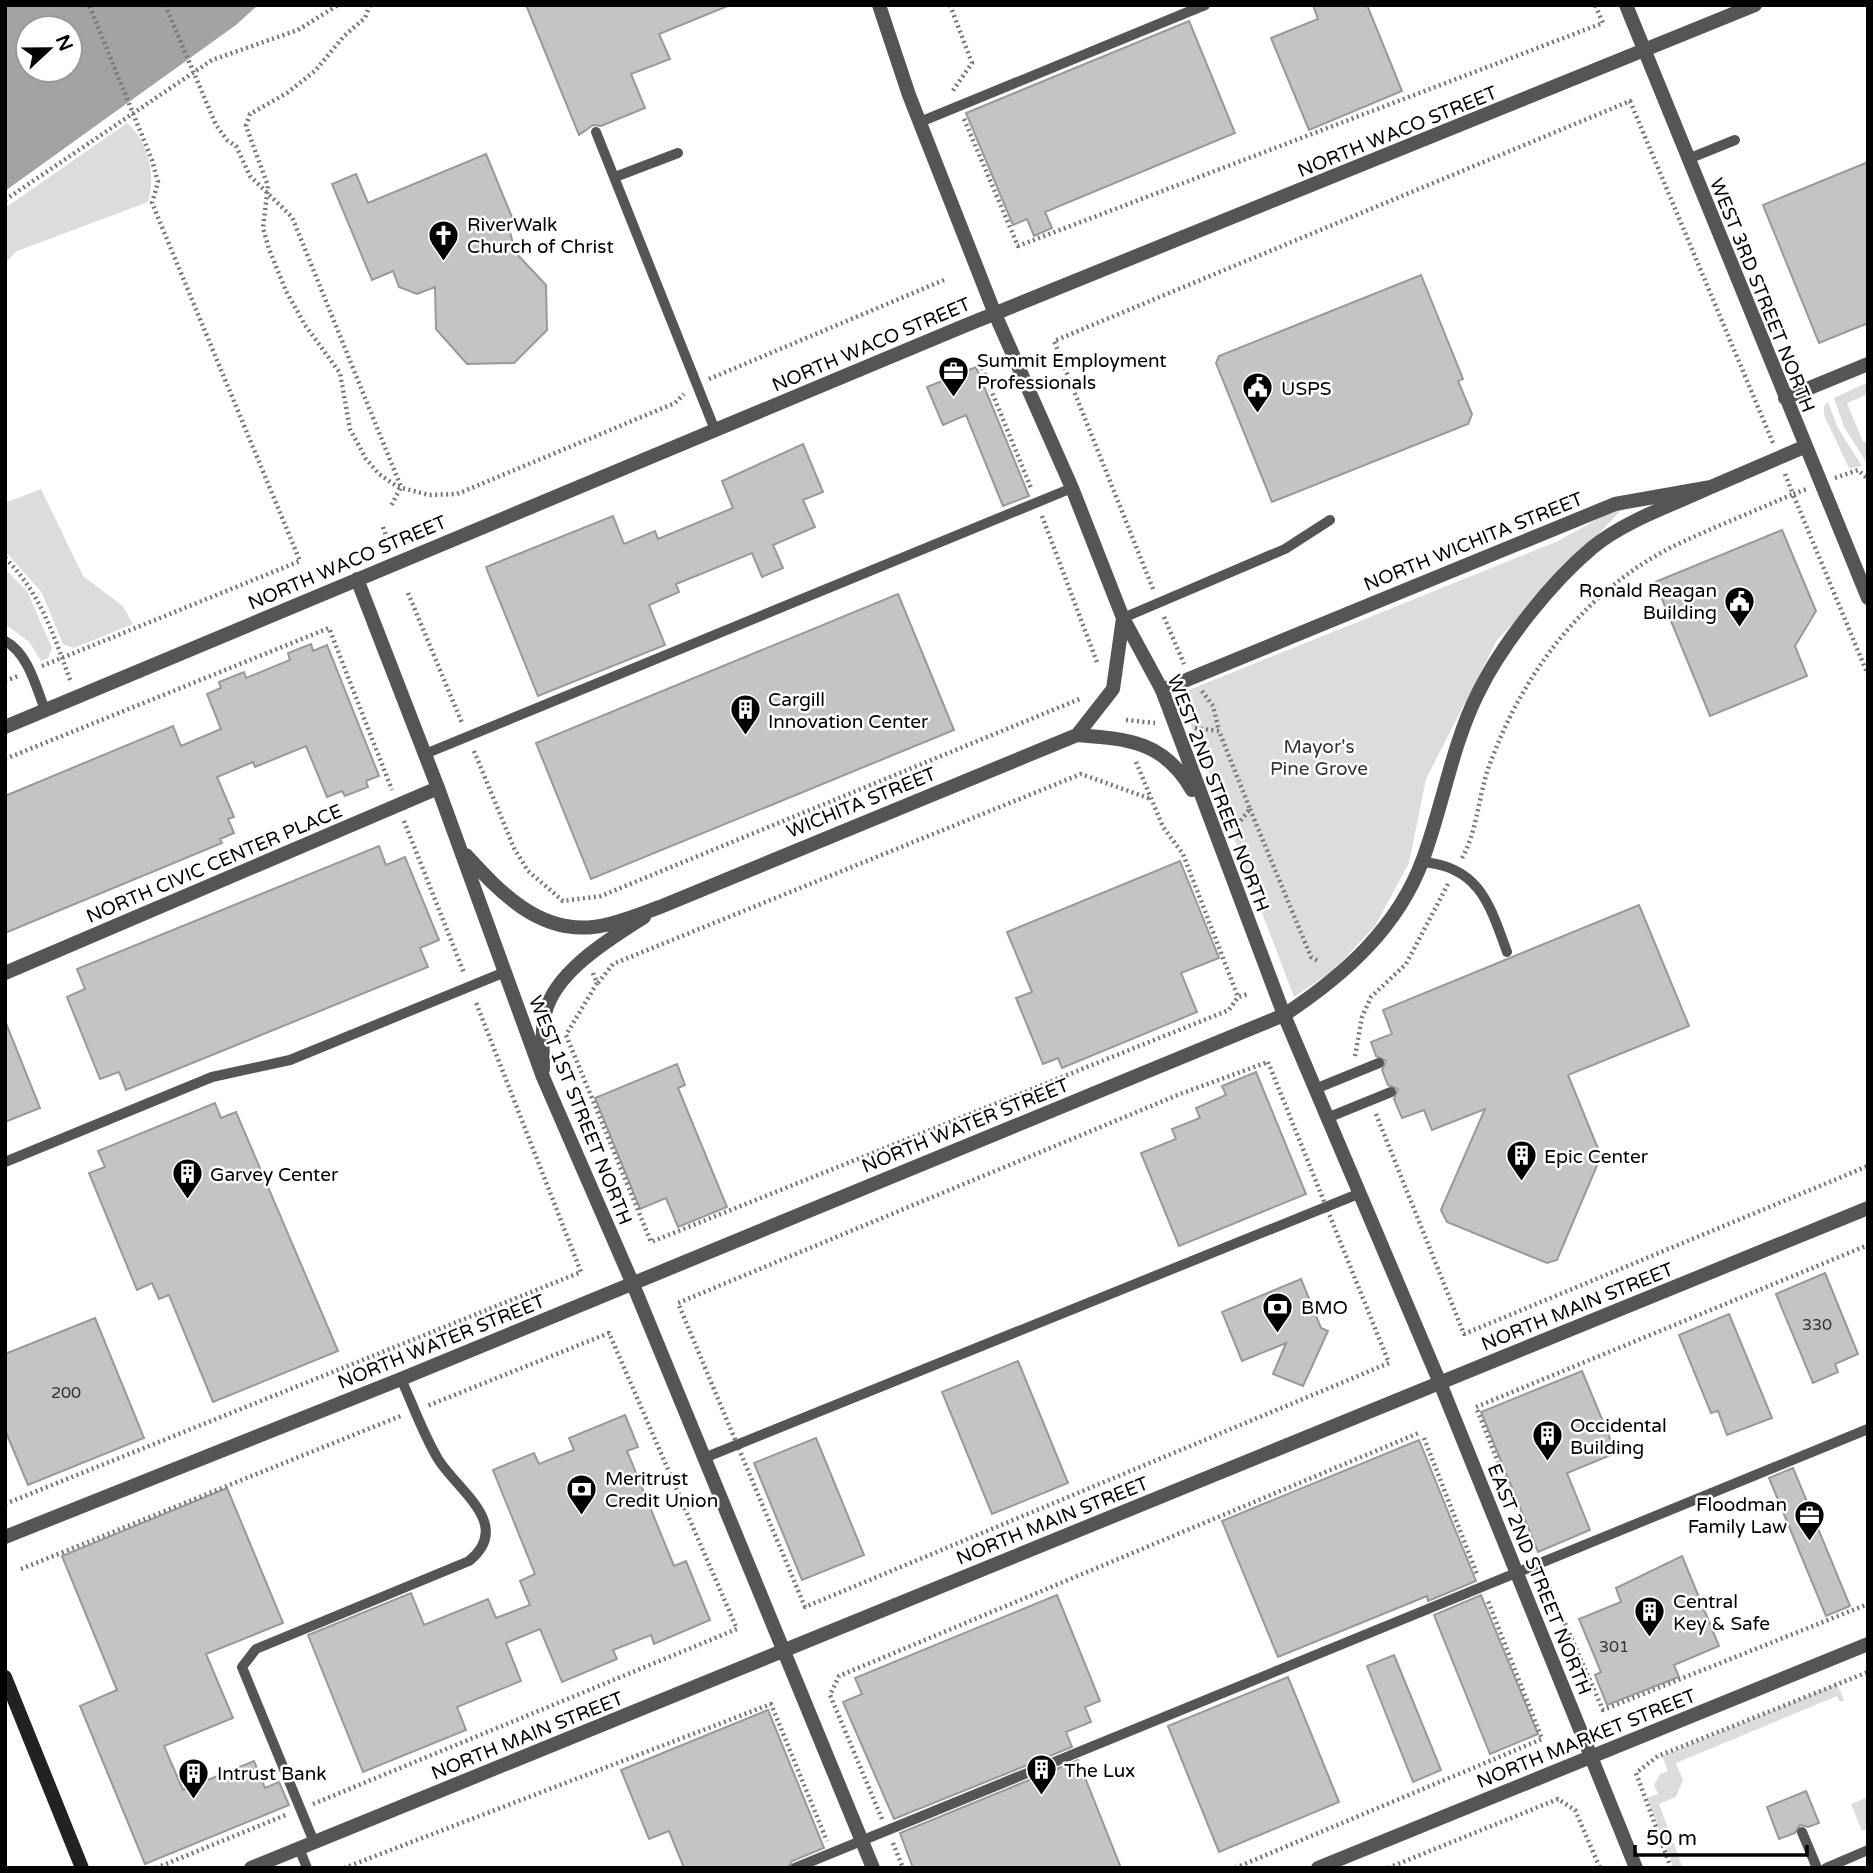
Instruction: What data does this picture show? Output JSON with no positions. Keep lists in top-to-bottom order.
{
  "streets": {
    "street": [
      "NORTH WACO STREET",
      "WEST 3RD STREET NORTH",
      "NORTH WICHITA STREET",
      "WEST 2ND STREET NORTH",
      "WICHITA STREET",
      "NORTH CIVIC CENTER PLACE",
      "WEST 1ST STREET NORTH",
      "NORTH WATER STREET",
      "NORTH MAIN STREET",
      "EAST 2ND STREET NORTH",
      "NORTH MARKET STREET"
    ]
  },
  "crossings": [
    ["NORTH WACO STREET", "WEST 3RD STREET NORTH"],
    ["NORTH WACO STREET", "WEST 2ND STREET NORTH"],
    ["NORTH WACO STREET", "WEST 1ST STREET NORTH"],
    ["WEST 3RD STREET NORTH", "NORTH WICHITA STREET"],
    ["NORTH WICHITA STREET", "WEST 2ND STREET NORTH"],
    ["NORTH WICHITA STREET", "NORTH WATER STREET"],
    ["WEST 2ND STREET NORTH", "NORTH WATER STREET"],
    ["WEST 2ND STREET NORTH", "NORTH MAIN STREET"],
    ["WEST 2ND STREET NORTH", "EAST 2ND STREET NORTH"],
    ["NORTH CIVIC CENTER PLACE", "WEST 1ST STREET NORTH"],
    ["WEST 1ST STREET NORTH", "NORTH WATER STREET"],
    ["WEST 1ST STREET NORTH", "NORTH MAIN STREET"],
    ["NORTH MAIN STREET", "EAST 2ND STREET NORTH"],
    ["EAST 2ND STREET NORTH", "NORTH MARKET STREET"]
  ],
  "parks": ["Mayor's Pine Grove"],
  "places": {
    "church": ["RiverWalk Church of Christ"],
    "office": ["Summit Employment Professionals", "Floodman Family Law"],
    "public building": ["USPS", "Ronald Reagan Building"],
    "building": [
      "Cargill Innovation Center",
      "Epic Center",
      "Garvey Center",
      "Occidental Building",
      "Central Key & Safe",
      "The Lux",
      "Intrust Bank"
    ],
    "bank": ["BMO", "Meritrust Credit Union"]
  },
  "house_numbers": ["330", "200", "301"],
  "scale_bar": "50 m",
  "north": "right"
}
